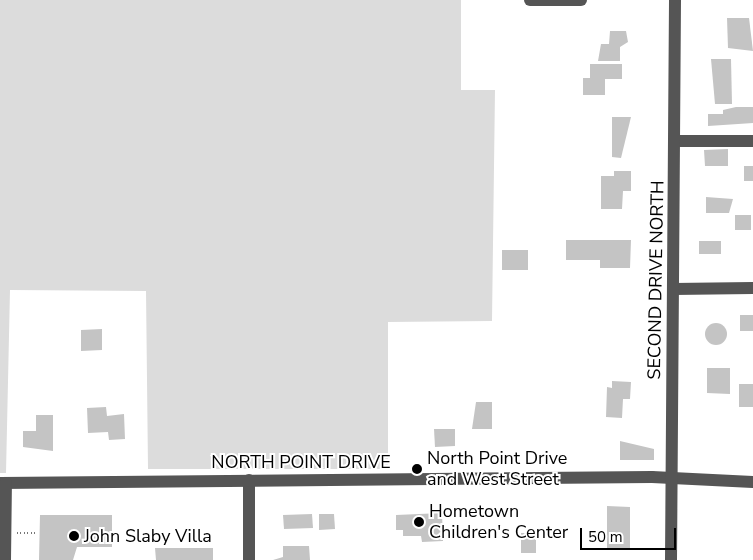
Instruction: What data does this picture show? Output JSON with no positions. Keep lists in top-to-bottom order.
{
  "streets": {
    "street": ["SECOND DRIVE NORTH", "NORTH POINT DRIVE"]
  },
  "crossings": [
    ["SECOND DRIVE NORTH", "NORTH POINT DRIVE"]
  ],
  "places": ["North Point Drive and West Street", "Hometown Children's Center", "John Slaby Villa"],
  "scale_bar": "50 m"
}
